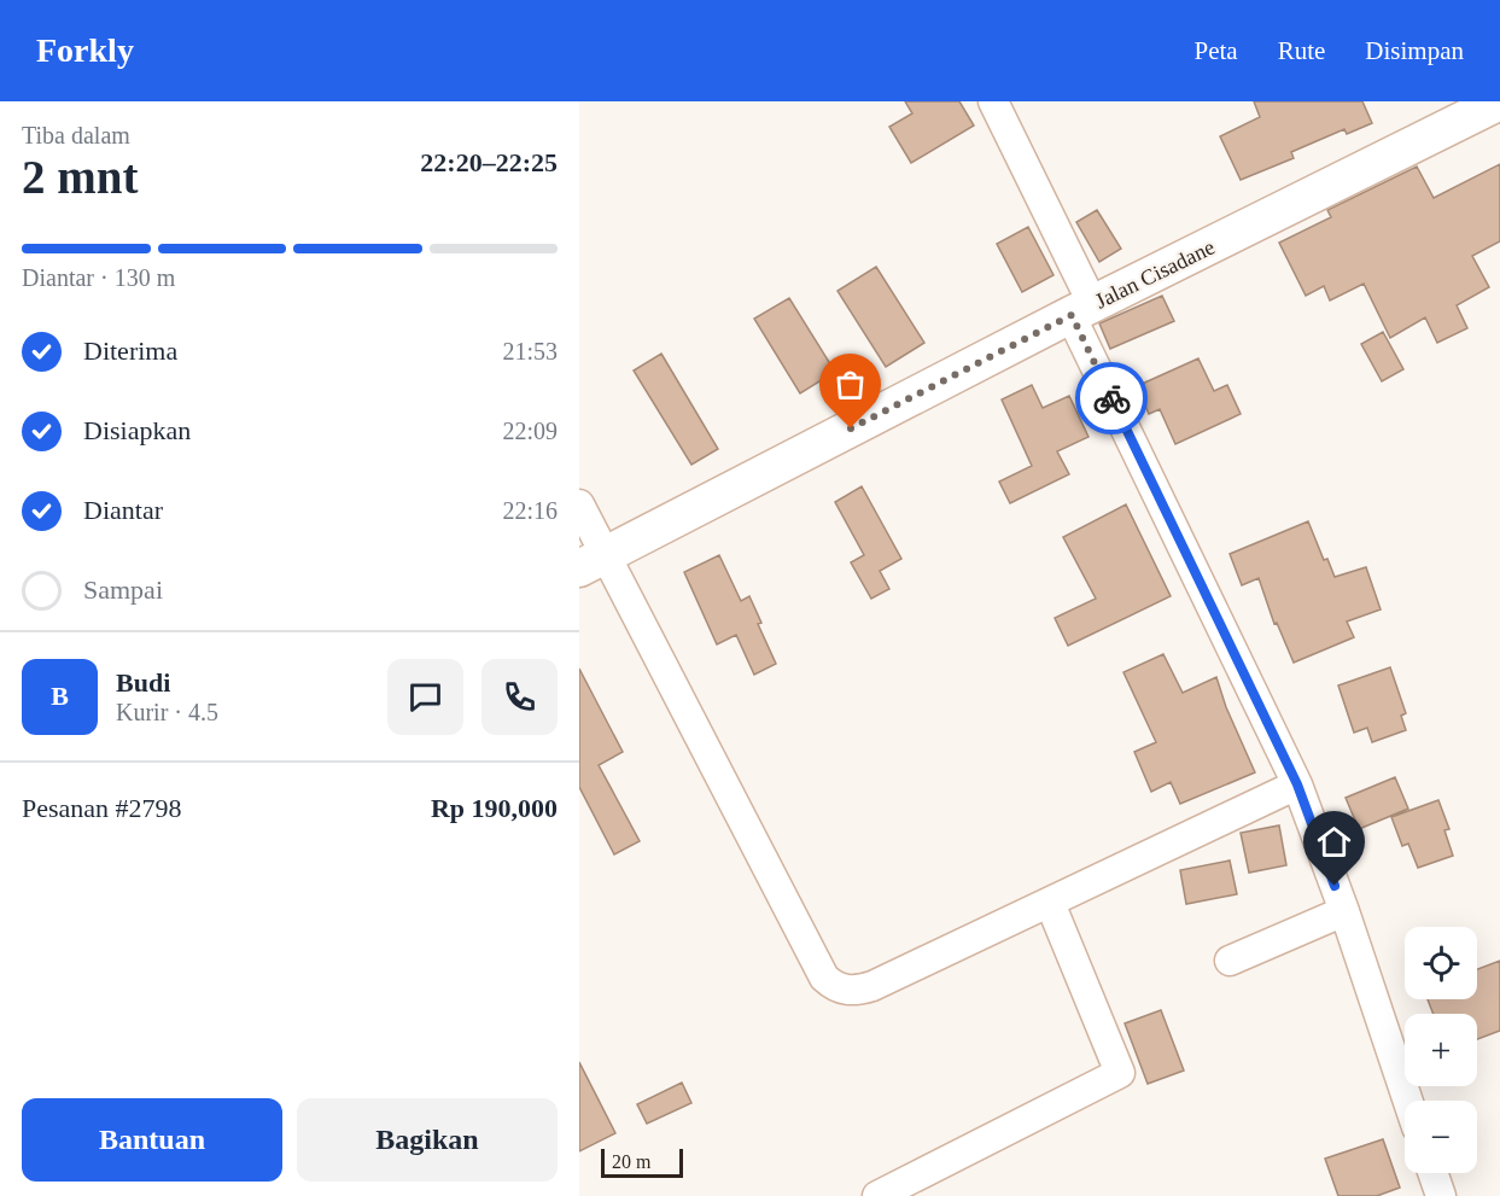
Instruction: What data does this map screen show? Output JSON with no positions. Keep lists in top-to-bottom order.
{
  "streets": {
    "street": ["Jalan Cisadane"]
  },
  "scale_bar": "20 m",
  "page": {
    "header": "Forkly",
    "nav": ["Peta", "Rute", "Disimpan"],
    "heading": ["2 mnt", "Tiba dalam", "22:20–22:25"],
    "panel": [
      "Budi",
      "Kurir · 4.5",
      "Pesanan #2798",
      "Rp 190,000"
    ],
    "bar": "Diantar · 130 m",
    "list": [
      ["Diterima", "21:53"],
      ["Disiapkan", "22:09"],
      ["Diantar", "22:16"],
      "Sampai"
    ],
    "round": "B",
    "map_buttons": ["+", "−"],
    "buttons": ["Bantuan", "Bagikan"],
    "scale": "20 m"
  }
}
